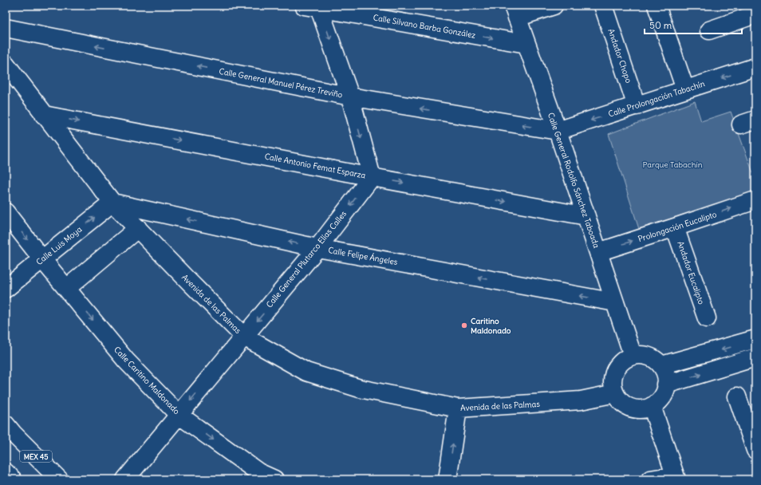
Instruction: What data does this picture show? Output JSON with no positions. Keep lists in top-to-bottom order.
{
  "streets": {
    "street": [
      "Calle Silvano Barba González",
      "Andador Chopo",
      "Calle General Manuel Pérez Treviño",
      "Calle Prolongación Tabachín",
      "Calle Antonio Femat Esparza",
      "Calle General Rodolfo Sánchez Taboada",
      "Prolongación Eucalipto",
      "Calle Luis Moya",
      "Calle Felipe Ángeles",
      "Calle General Plutarco Elías Calles",
      "Andador Eucalipto",
      "Avenida de las Palmas",
      "Calle Caritino Maldonado",
      "MEX 45"
    ]
  },
  "crossings": [
    ["Calle Silvano Barba González", "Calle General Rodolfo Sánchez Taboada"],
    ["Andador Chopo", "Calle Prolongación Tabachín"],
    ["Calle General Manuel Pérez Treviño", "Calle Prolongación Tabachín"],
    ["Calle General Manuel Pérez Treviño", "Calle General Rodolfo Sánchez Taboada"],
    ["Calle Prolongación Tabachín", "Calle General Rodolfo Sánchez Taboada"],
    ["Calle Antonio Femat Esparza", "Calle General Rodolfo Sánchez Taboada"],
    ["Calle Antonio Femat Esparza", "Calle General Plutarco Elías Calles"],
    ["Calle Antonio Femat Esparza", "Avenida de las Palmas"],
    ["Calle General Rodolfo Sánchez Taboada", "Prolongación Eucalipto"],
    ["Calle General Rodolfo Sánchez Taboada", "Calle Felipe Ángeles"],
    ["Calle General Rodolfo Sánchez Taboada", "Avenida de las Palmas"],
    ["Prolongación Eucalipto", "Andador Eucalipto"],
    ["Calle Luis Moya", "Calle Felipe Ángeles"],
    ["Calle Luis Moya", "Avenida de las Palmas"],
    ["Calle Luis Moya", "Calle Caritino Maldonado"],
    ["Calle Felipe Ángeles", "Calle General Plutarco Elías Calles"],
    ["Calle Felipe Ángeles", "Avenida de las Palmas"],
    ["Calle General Plutarco Elías Calles", "Avenida de las Palmas"],
    ["Calle General Plutarco Elías Calles", "Calle Caritino Maldonado"]
  ],
  "one_way": [
    "Calle Silvano Barba González",
    "Calle General Manuel Pérez Treviño",
    "Calle Antonio Femat Esparza",
    "Calle Felipe Ángeles",
    "Calle General Plutarco Elías Calles",
    "Calle Caritino Maldonado"
  ],
  "parks": ["Parque Tabachín"],
  "places": ["Caritino Maldonado"],
  "scale_bar": "50 m"
}
